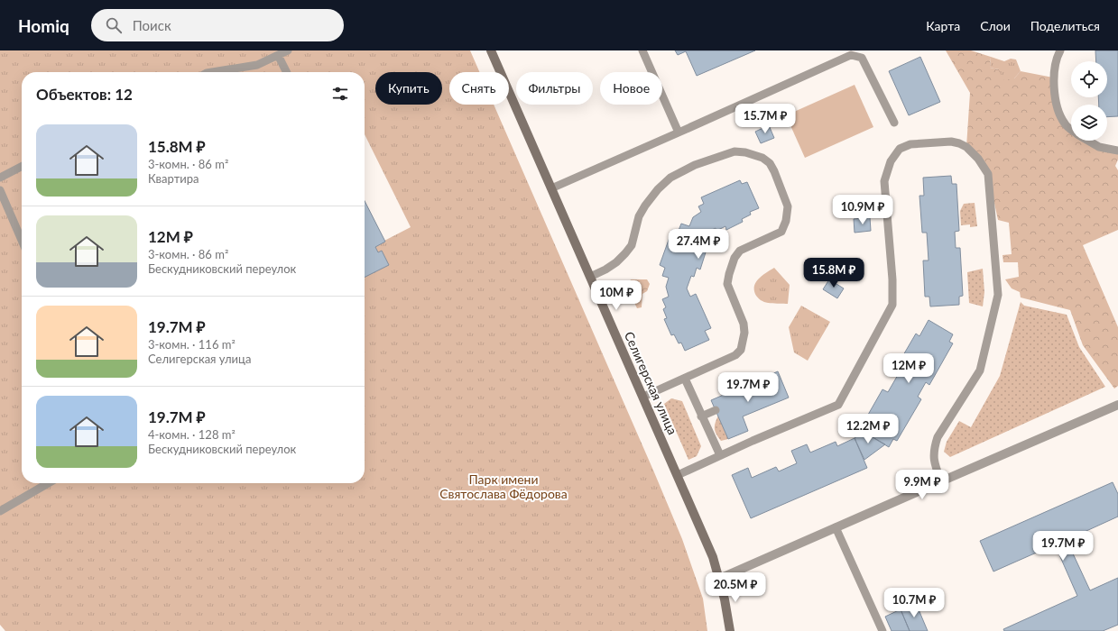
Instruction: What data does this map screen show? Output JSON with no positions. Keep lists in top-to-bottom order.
{
  "streets": {
    "street": ["Селигерская улица"]
  },
  "parks": ["Парк имени Святослава Фёдорова"],
  "page": {
    "header": "Homiq",
    "search": "Поиск",
    "nav": ["Карта", "Слои", "Поделиться"],
    "chip": [
      "Купить",
      "Снять",
      "Фильтры",
      "Новое"
    ],
    "heading": "Объектов: 12",
    "price": [
      "15.7M ₽",
      "10.9M ₽",
      "27.4M ₽",
      "15.8M ₽",
      "10M ₽",
      "12M ₽",
      "19.7M ₽",
      "12.2M ₽",
      "9.9M ₽",
      "19.7M ₽",
      "20.5M ₽",
      "10.7M ₽"
    ],
    "list": [
      {
        "name": "15.8M ₽",
        "note": "3-комн. · 86 m² · Квартира"
      },
      {
        "name": "12M ₽",
        "note": "3-комн. · 86 m² · Бескудниковский переулок"
      },
      {
        "name": "19.7M ₽",
        "note": "3-комн. · 116 m² · Селигерская улица"
      },
      {
        "name": "19.7M ₽",
        "note": "4-комн. · 128 m² · Бескудниковский переулок"
      }
    ]
  }
}
